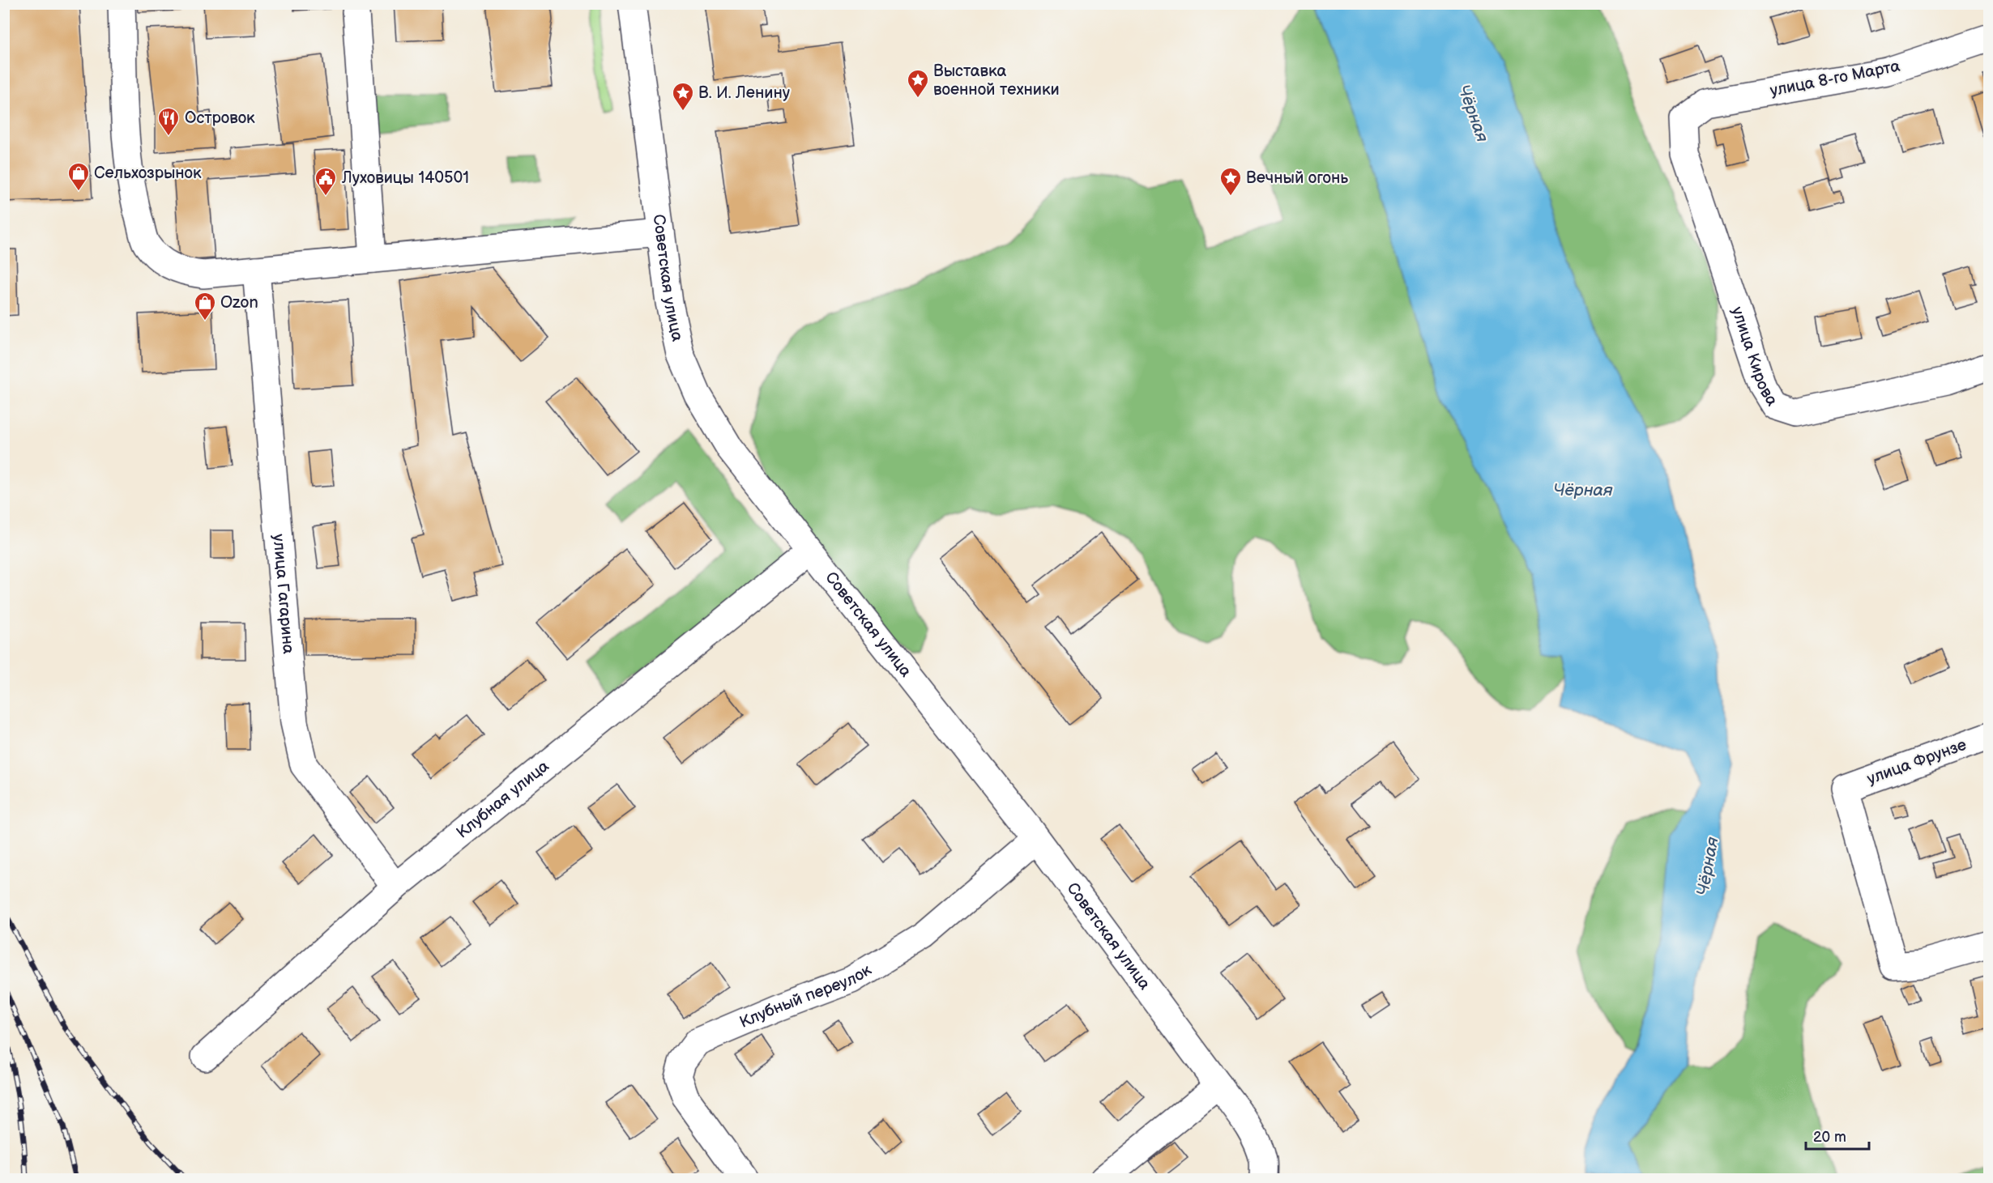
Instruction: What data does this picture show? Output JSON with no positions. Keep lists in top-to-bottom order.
{
  "streets": {
    "street": [
      "улица 8-го Марта",
      "Советская улица",
      "улица Кирова",
      "улица Гагарина",
      "улица Фрунзе",
      "Клубная улица",
      "Клубный переулок"
    ]
  },
  "crossings": [
    ["улица 8-го Марта", "улица Кирова"],
    ["Советская улица", "Клубная улица"],
    ["Советская улица", "Клубный переулок"],
    ["улица Гагарина", "Клубная улица"]
  ],
  "water": ["Чёрная"],
  "places": {
    "place": ["Выставка военной техники", "В. И. Ленину", "Вечный огонь"],
    "restaurant": ["Островок"],
    "shop": ["Сельхозрынок", "Ozon"],
    "public building": ["Луховицы 140501"]
  },
  "scale_bar": "20 m"
}
